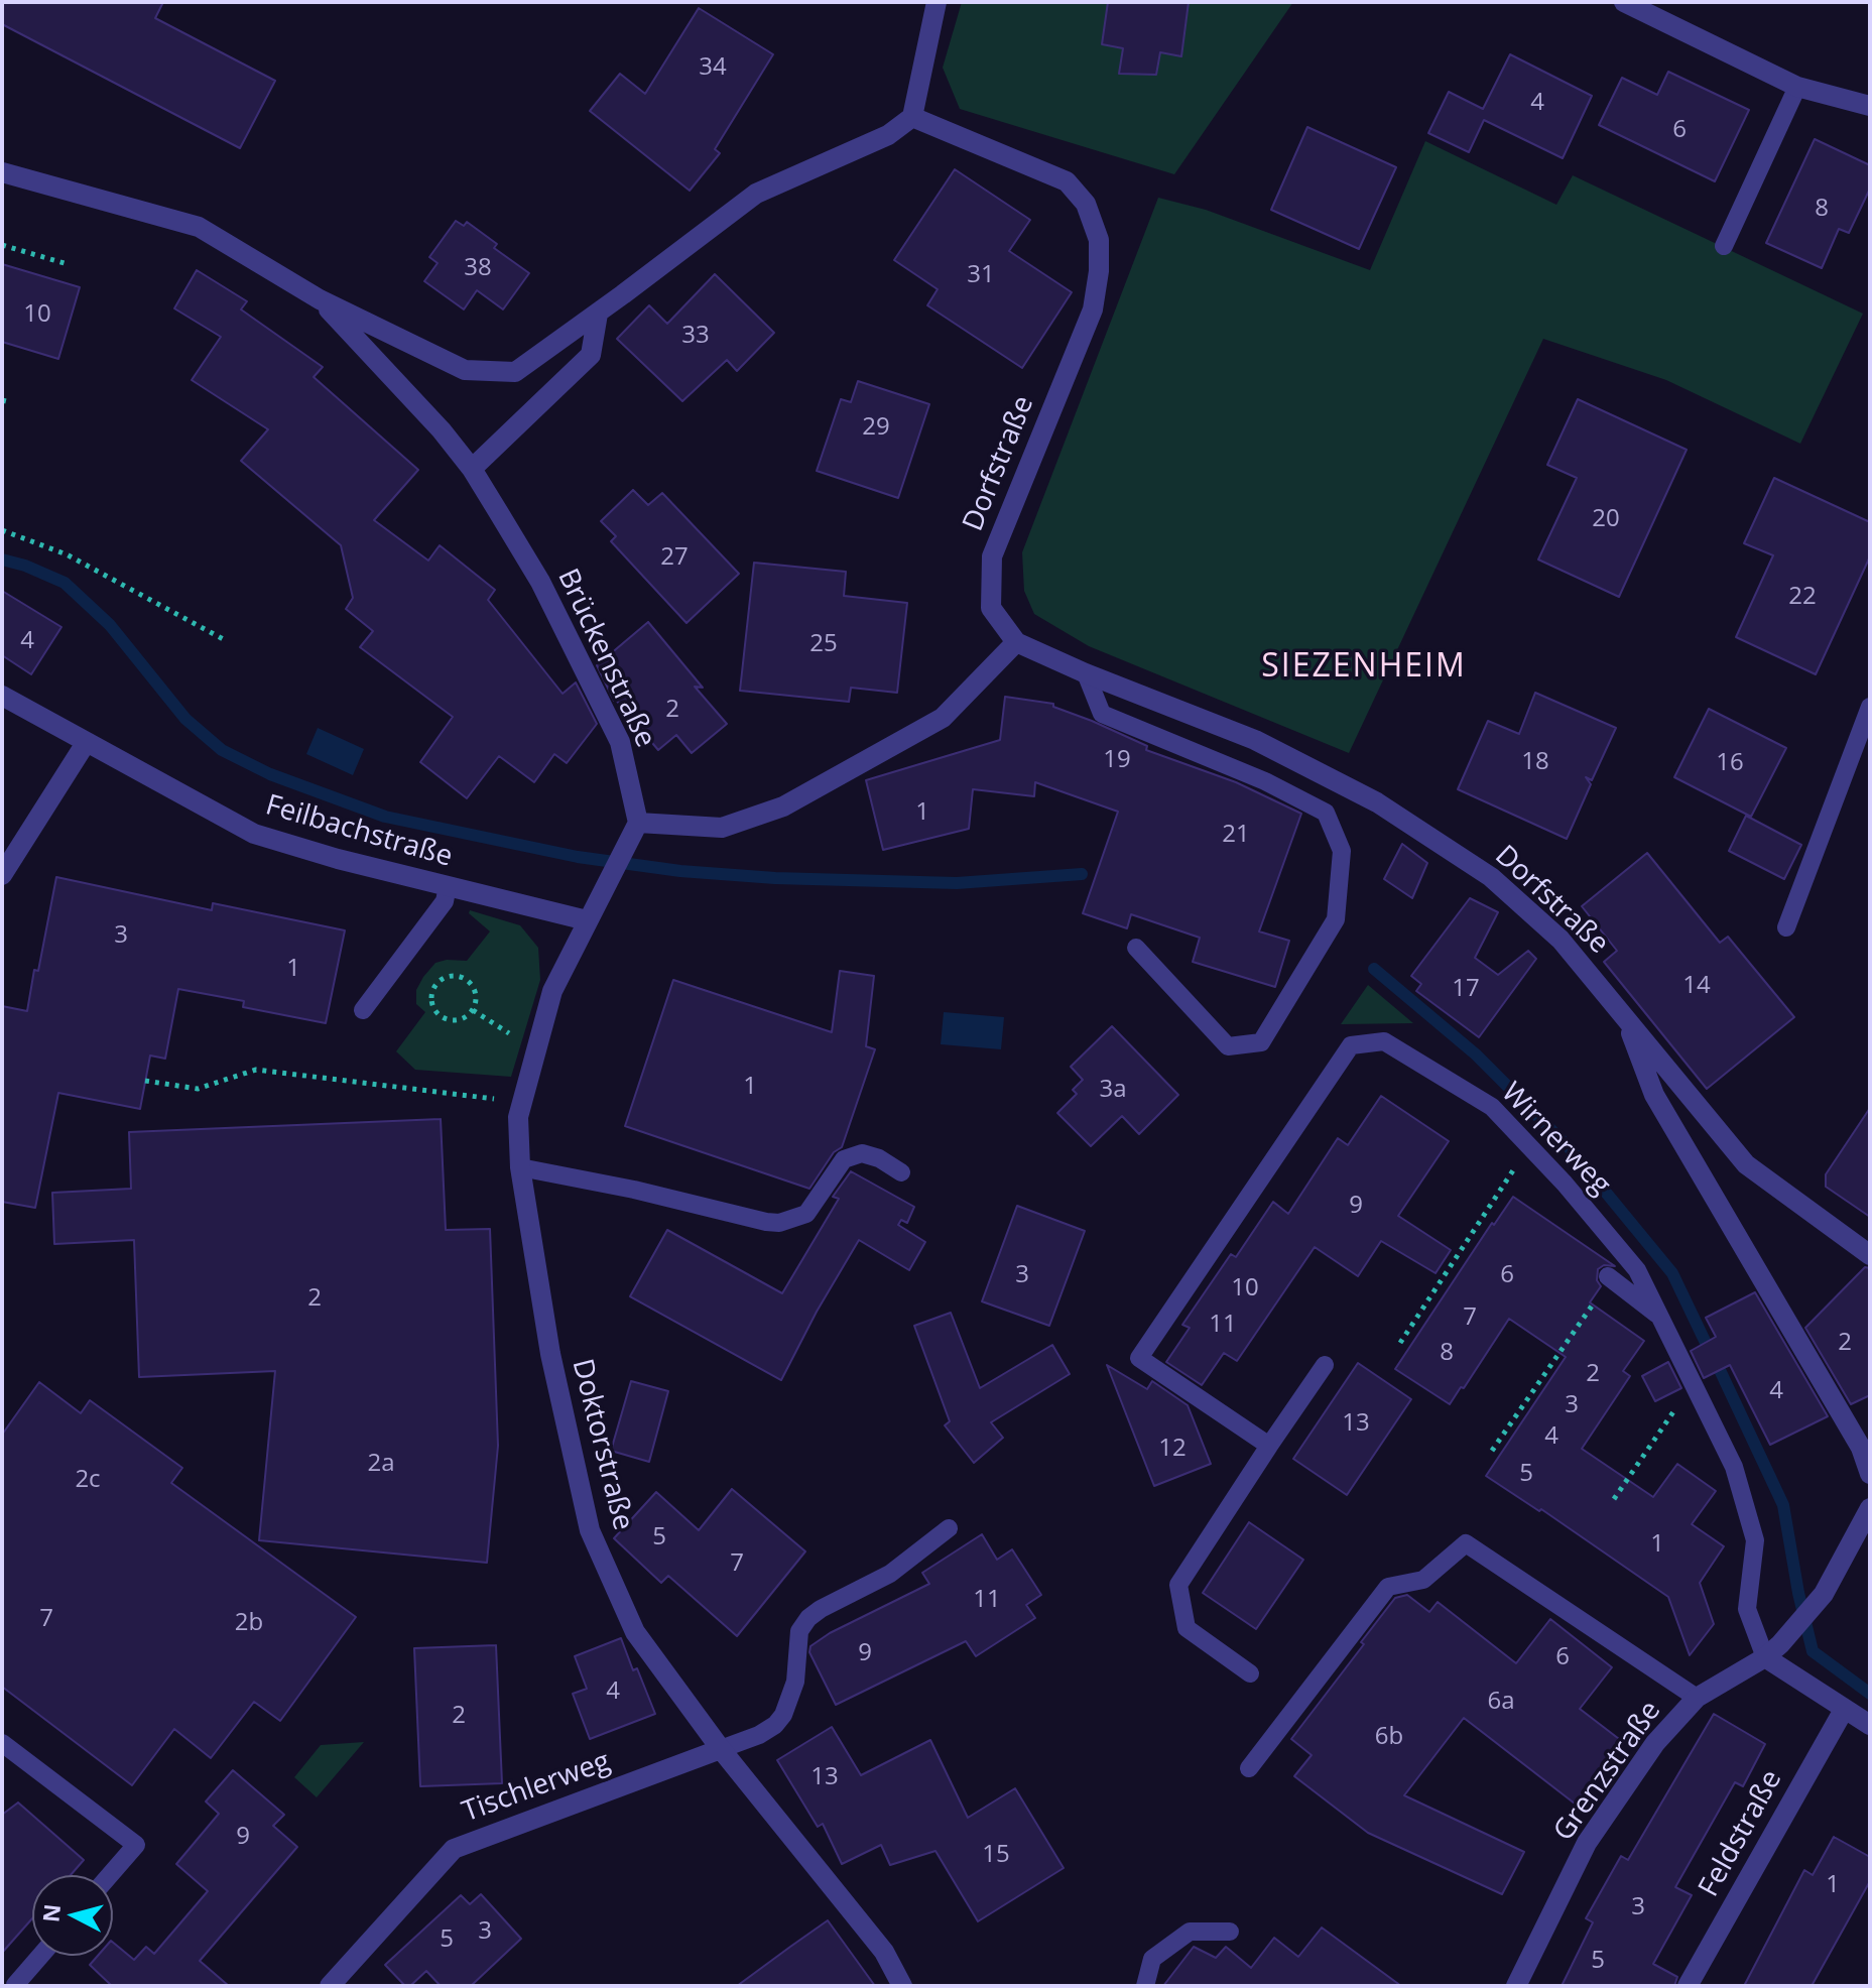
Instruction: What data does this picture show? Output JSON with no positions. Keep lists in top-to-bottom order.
{
  "streets": {
    "street": [
      "Dorfstraße",
      "Brückenstraße",
      "Feilbachstraße",
      "Doktorstraße",
      "Grenzstraße",
      "Tischlerweg",
      "Feldstraße"
    ],
    "lane": ["Wirnerweg"]
  },
  "crossings": [
    ["Brückenstraße", "Doktorstraße"],
    ["Feilbachstraße", "Doktorstraße"],
    ["Wirnerweg", "Grenzstraße"],
    ["Doktorstraße", "Tischlerweg"]
  ],
  "districts": ["SIEZENHEIM"],
  "house_numbers": [
    "34",
    "4",
    "6",
    "8",
    "38",
    "31",
    "10",
    "33",
    "29",
    "20",
    "27",
    "22",
    "4",
    "25",
    "2",
    "19",
    "18",
    "16",
    "1",
    "21",
    "3",
    "1",
    "14",
    "17",
    "1",
    "3a",
    "9",
    "3",
    "6",
    "10",
    "2",
    "7",
    "11",
    "2",
    "8",
    "2",
    "4",
    "3",
    "13",
    "4",
    "12",
    "2a",
    "5",
    "2c",
    "5",
    "1",
    "7",
    "11",
    "7",
    "2b",
    "9",
    "6",
    "4",
    "6a",
    "2",
    "6b",
    "13",
    "9",
    "15",
    "1",
    "3",
    "3",
    "5",
    "5"
  ],
  "north": "left"
}
